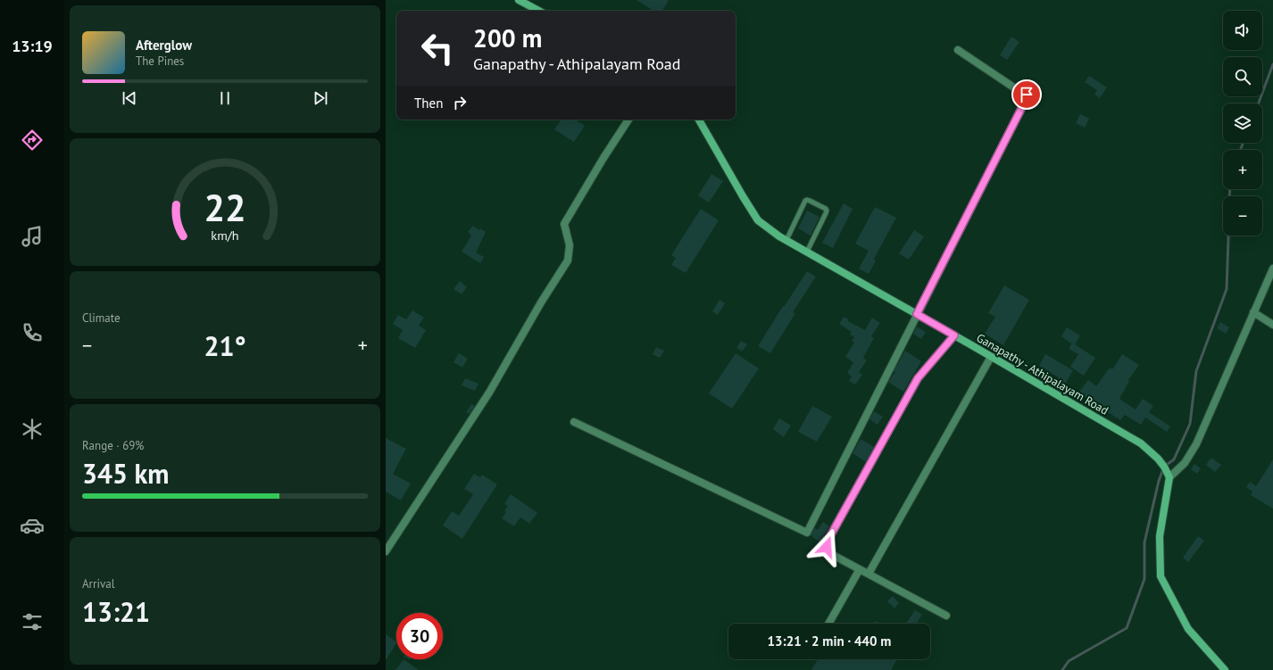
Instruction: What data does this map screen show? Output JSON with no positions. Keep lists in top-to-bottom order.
{
  "streets": {
    "main road": ["Ganapathy - Athipalayam Road"]
  },
  "page": {
    "tabs": "13:19",
    "map_buttons": ["+", "−"],
    "turn": ["200 m", "Ganapathy - Athipalayam Road"],
    "song": ["Afterglow", "The Pines"],
    "then": "Then",
    "tile": [
      "Climate",
      ["Range · 69%", "345 km"],
      ["Arrival", "13:21"]
    ],
    "heat": ["−", "21°", "+"],
    "limit": "30",
    "trip": "13:21 · 2 min · 440 m",
    "gauge": ["22", "km/h"]
  }
}
